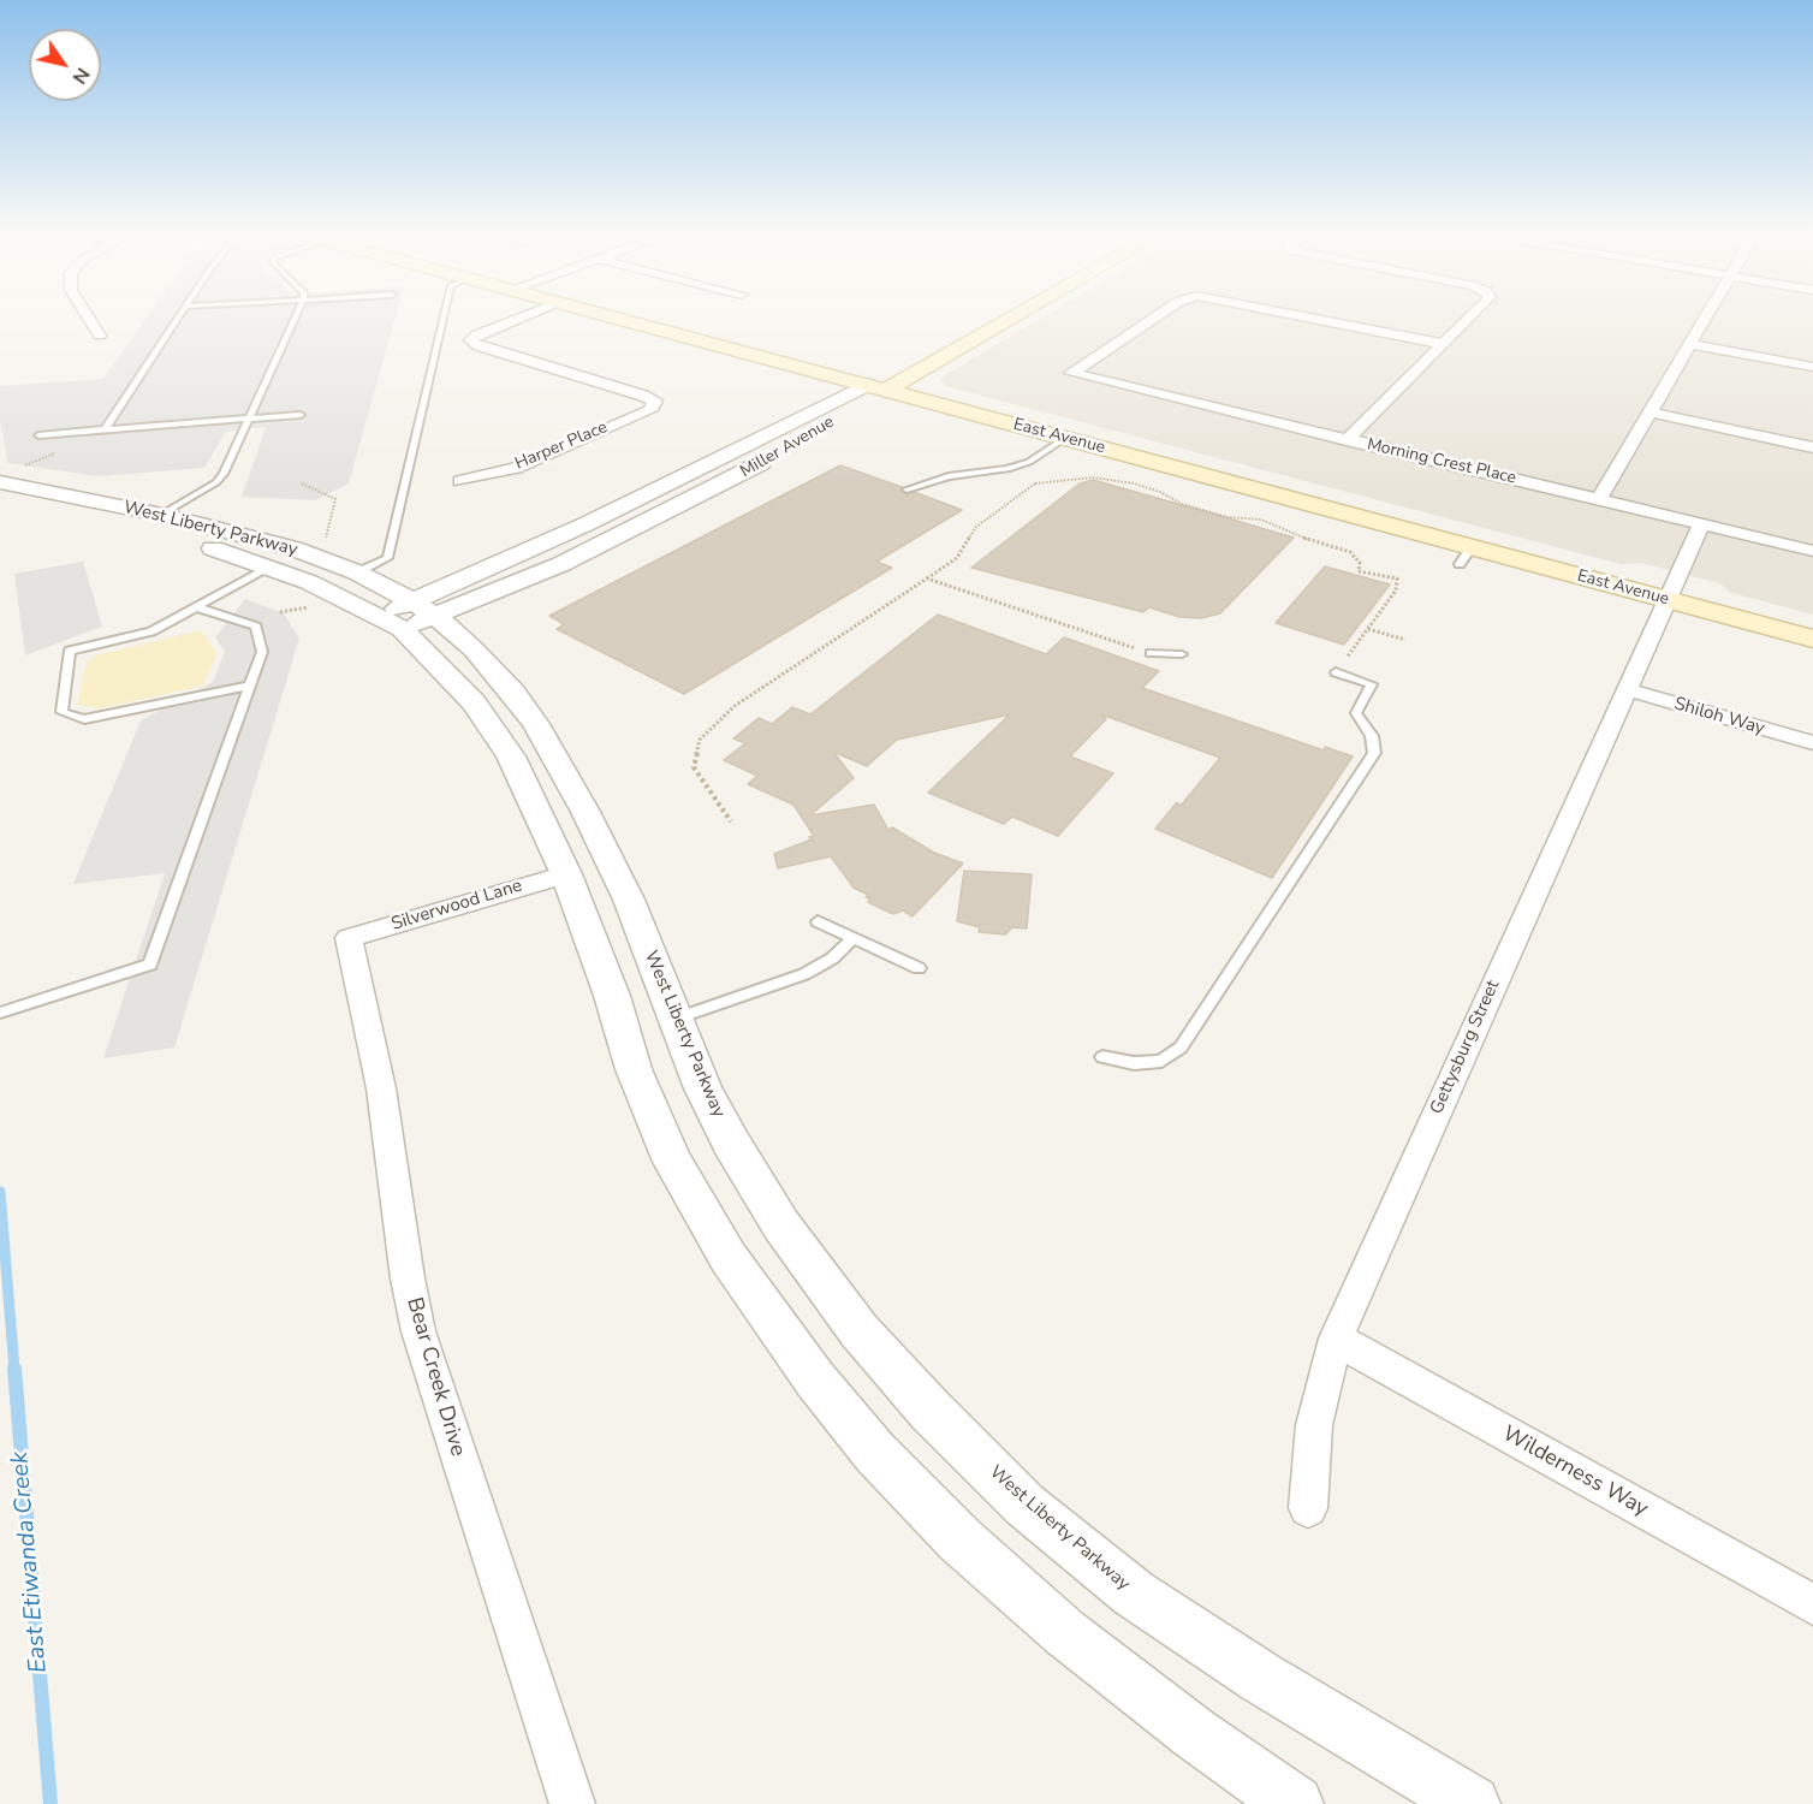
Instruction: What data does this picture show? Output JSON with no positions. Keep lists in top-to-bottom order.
{
  "streets": {
    "main road": ["East Avenue", "Miller Avenue"],
    "street": [
      "Harper Place",
      "Morning Crest Place",
      "West Liberty Parkway",
      "Shiloh Way",
      "Silverwood Lane",
      "Gettysburg Street",
      "Bear Creek Drive",
      "Wilderness Way"
    ]
  },
  "crossings": [
    ["East Avenue", "Miller Avenue"],
    ["East Avenue", "Gettysburg Street"],
    ["Miller Avenue", "West Liberty Parkway"],
    ["Morning Crest Place", "Gettysburg Street"],
    ["West Liberty Parkway", "Silverwood Lane"],
    ["Shiloh Way", "Gettysburg Street"],
    ["Silverwood Lane", "Bear Creek Drive"],
    ["Gettysburg Street", "Wilderness Way"]
  ],
  "water": ["East Etiwanda Creek"],
  "north": "bottom right"
}
